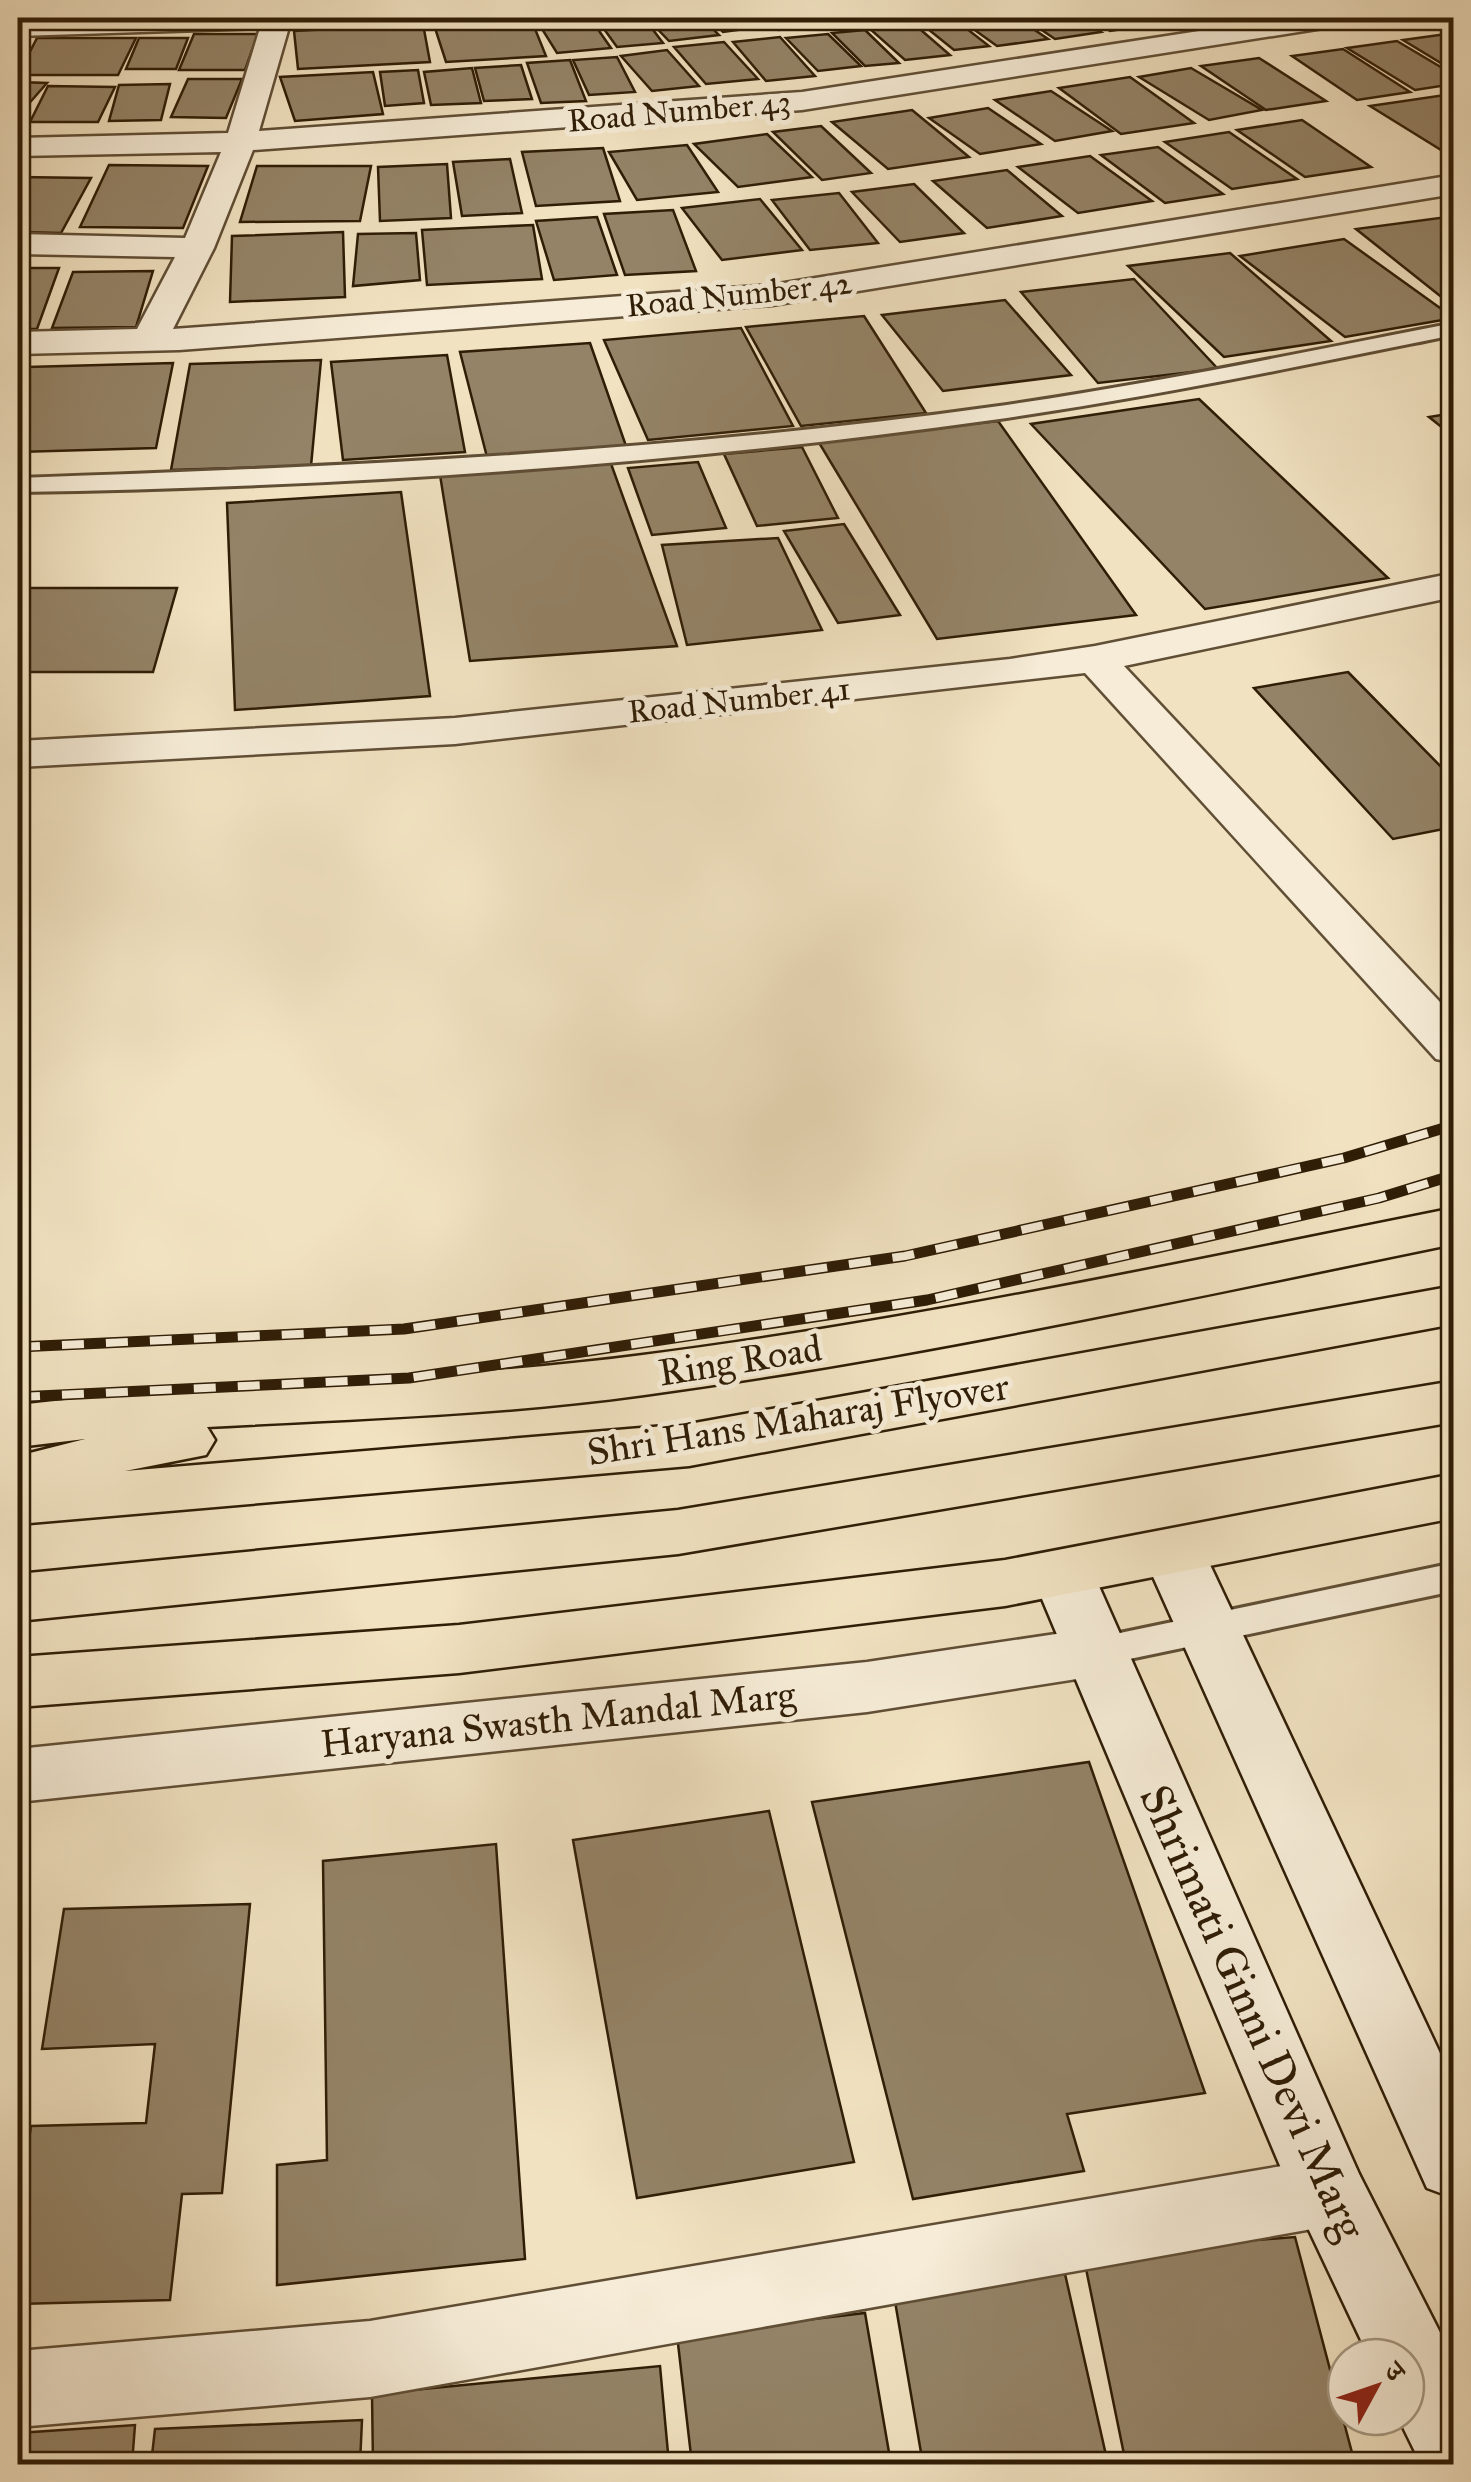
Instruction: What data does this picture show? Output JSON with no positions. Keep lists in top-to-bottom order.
{
  "streets": {
    "main road": ["Ring Road", "Shri Hans Maharaj Flyover"],
    "street": [
      "Road Number 43",
      "Road Number 42",
      "Road Number 41",
      "Haryana Swasth Mandal Marg",
      "Shrimati Ginni Devi Marg"
    ]
  },
  "crossings": [
    ["Haryana Swasth Mandal Marg", "Shrimati Ginni Devi Marg"]
  ],
  "north": "top right"
}
